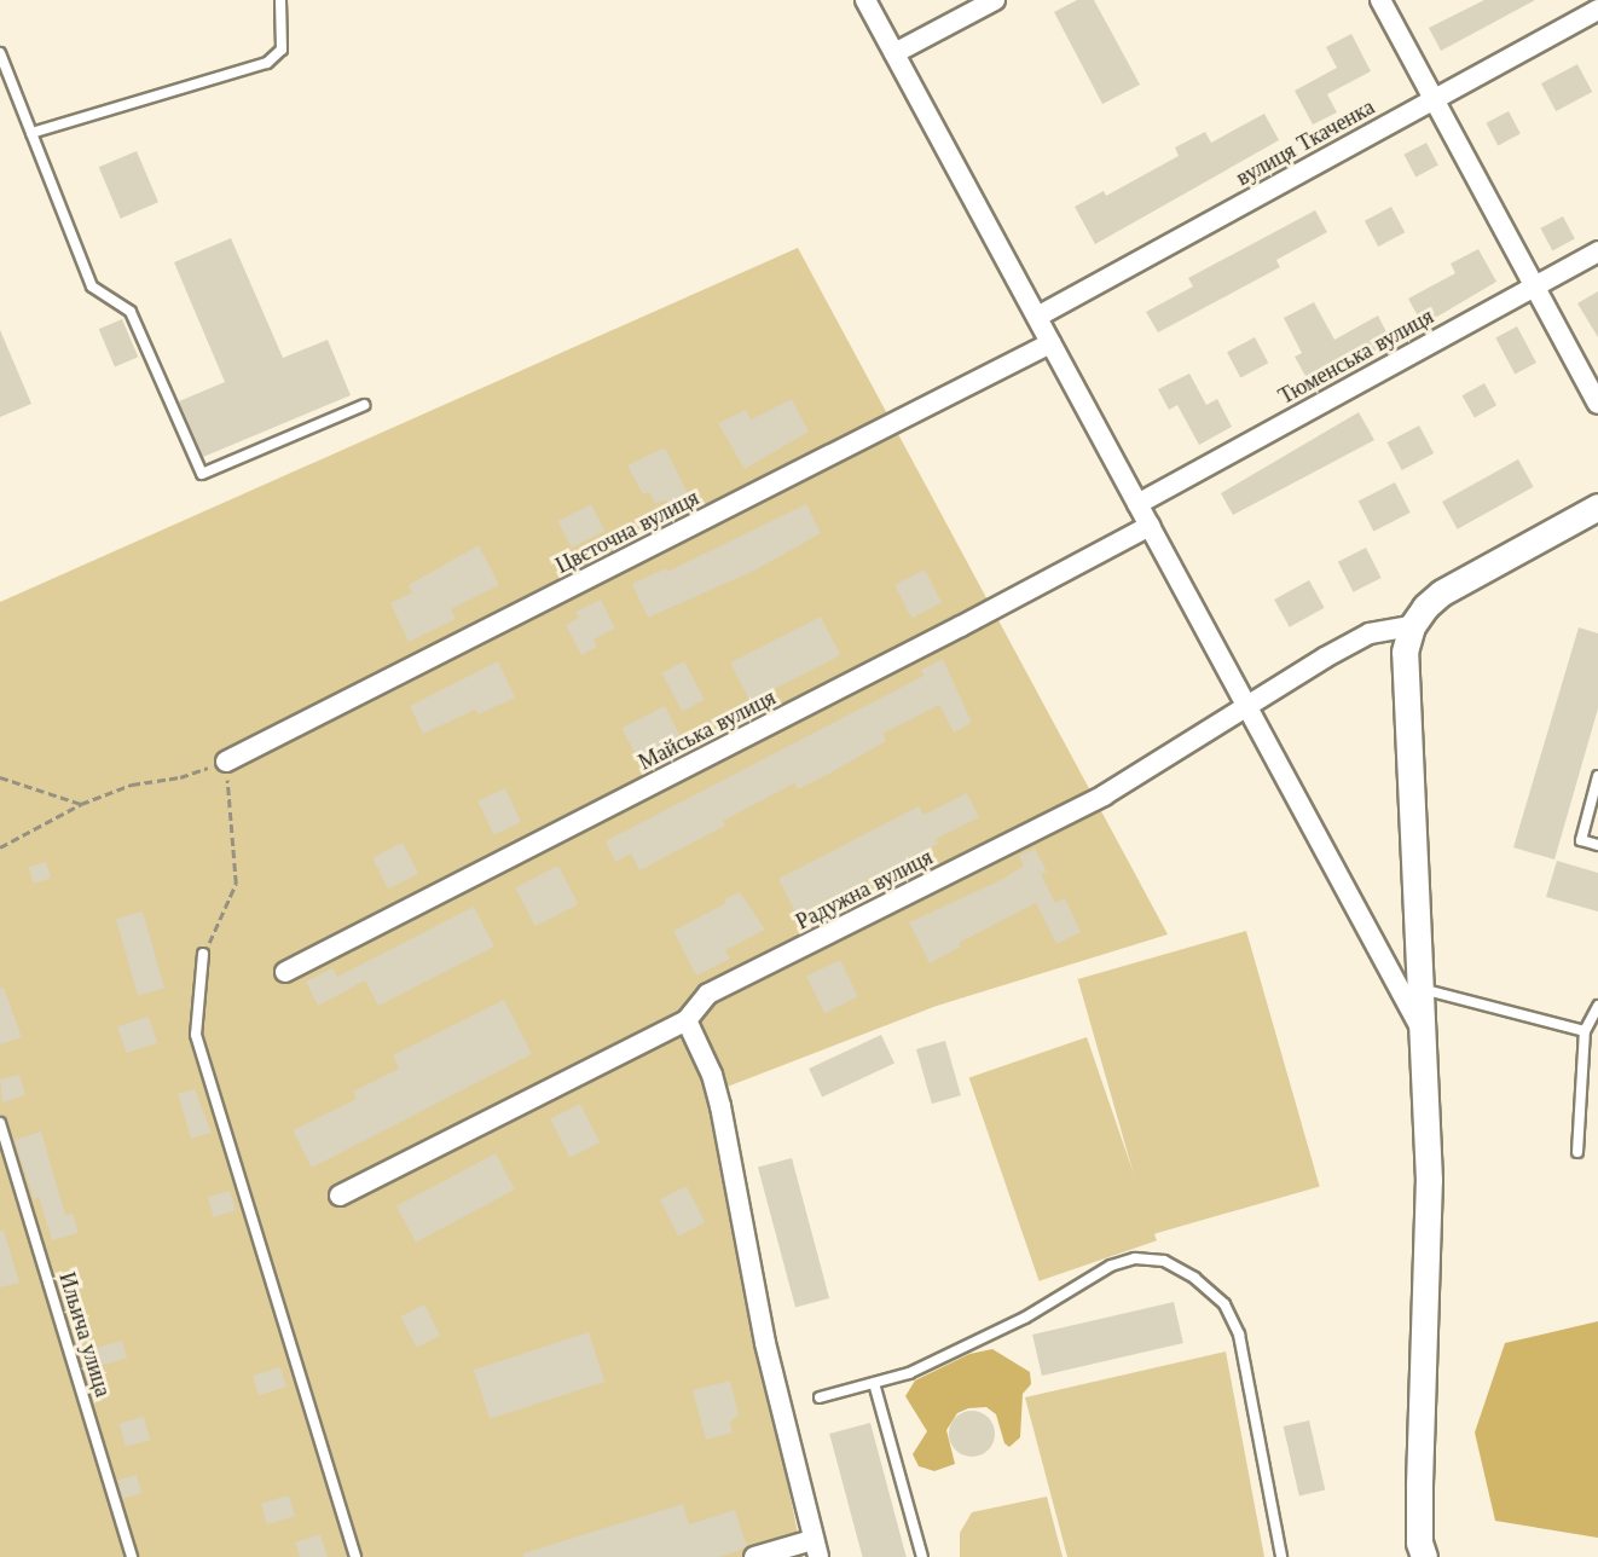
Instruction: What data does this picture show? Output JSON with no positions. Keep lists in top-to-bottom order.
{
  "streets": {
    "street": [
      "вулиця Ткаченка",
      "Тюменська вулиця",
      "Цвєточна вулиця",
      "Майська вулиця",
      "Радужна вулиця"
    ],
    "lane": ["Ильича улица"]
  }
}
